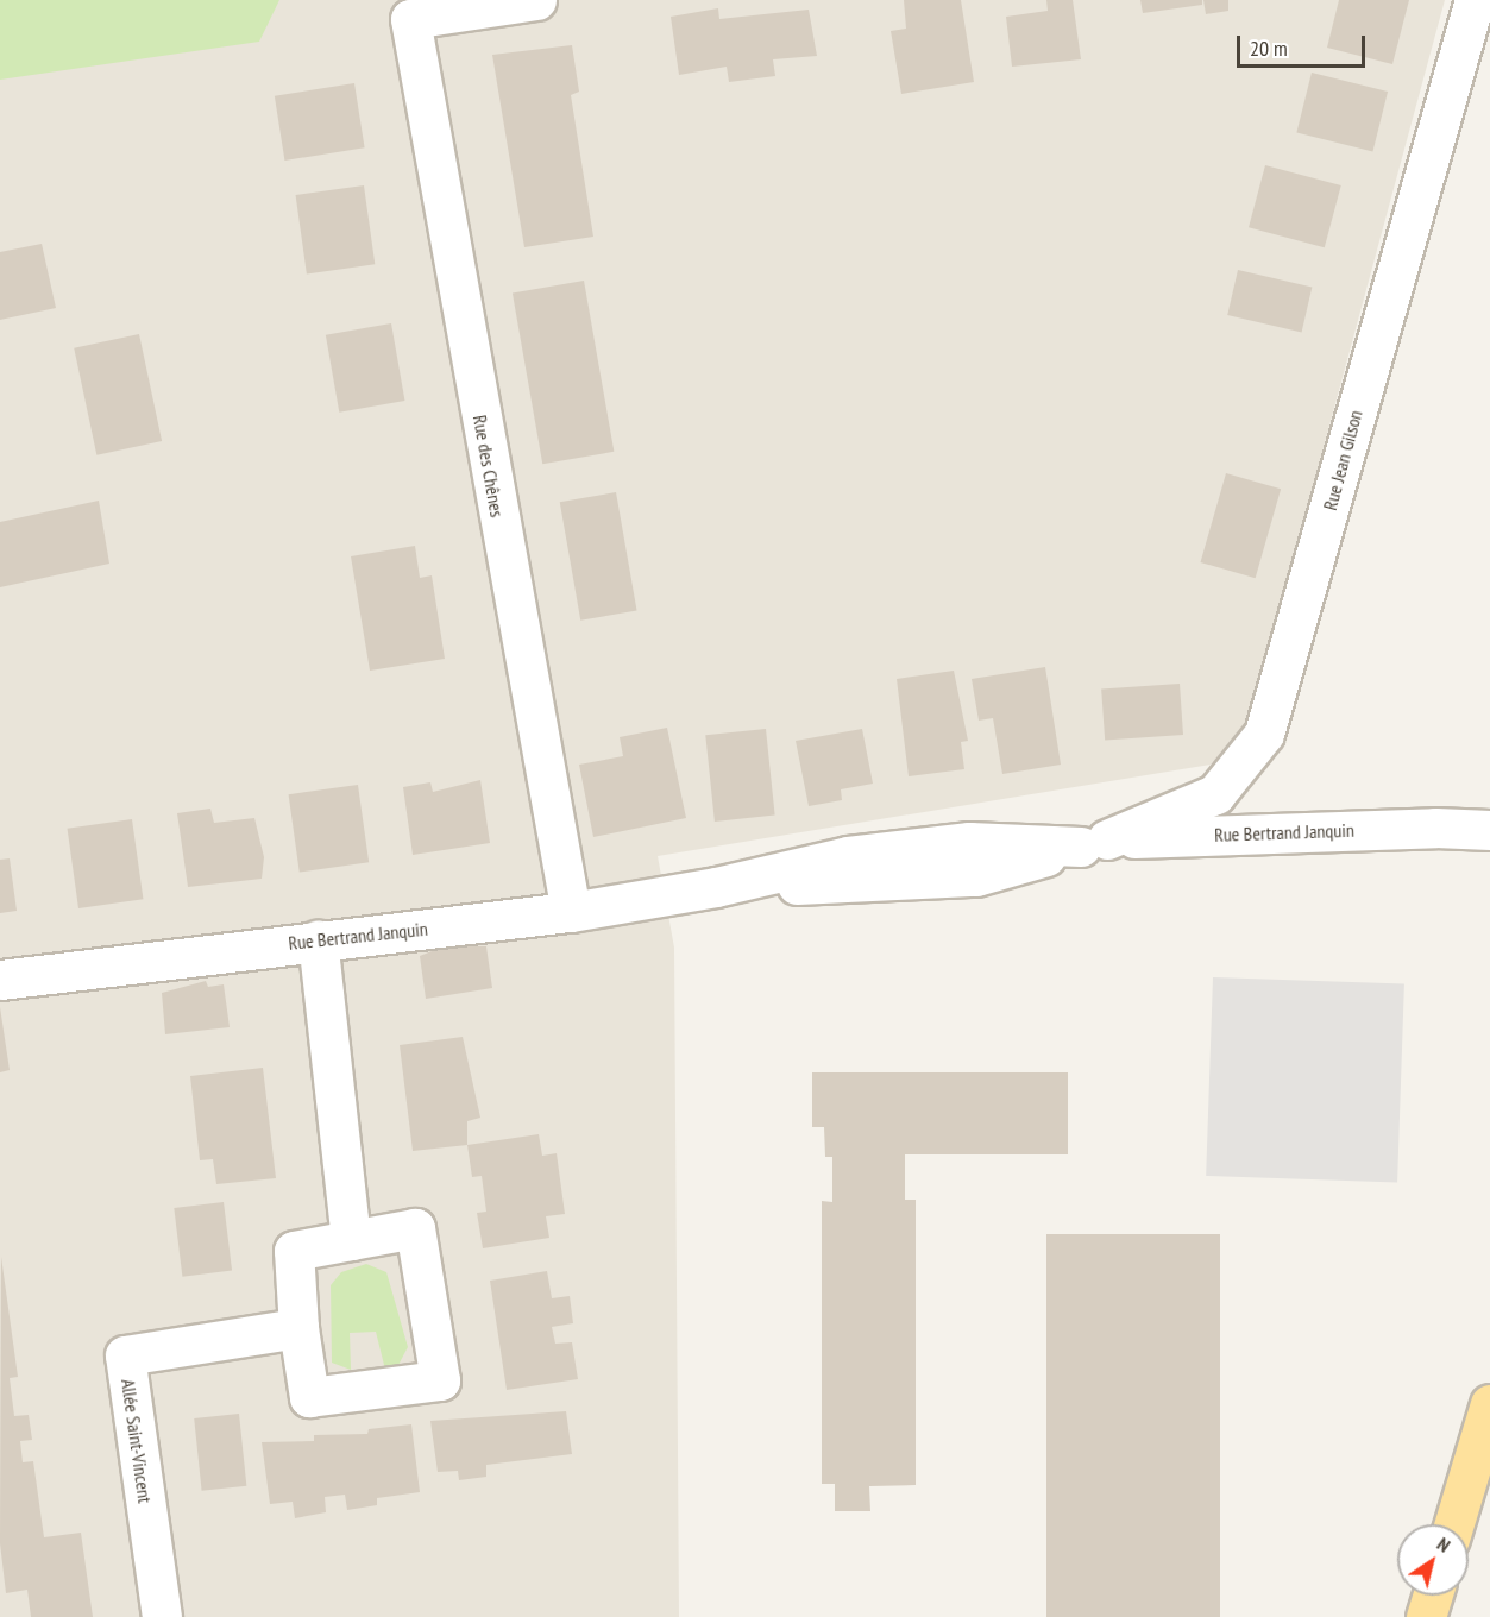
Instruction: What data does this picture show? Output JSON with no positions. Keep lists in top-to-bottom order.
{
  "streets": {
    "street": [
      "Rue Jean Gilson",
      "Rue des Chênes",
      "Rue Bertrand Janquin",
      "Allée Saint-Vincent"
    ]
  },
  "crossings": [
    ["Rue Jean Gilson", "Rue Bertrand Janquin"],
    ["Rue des Chênes", "Rue Bertrand Janquin"]
  ],
  "scale_bar": "20 m",
  "north": "top right"
}
